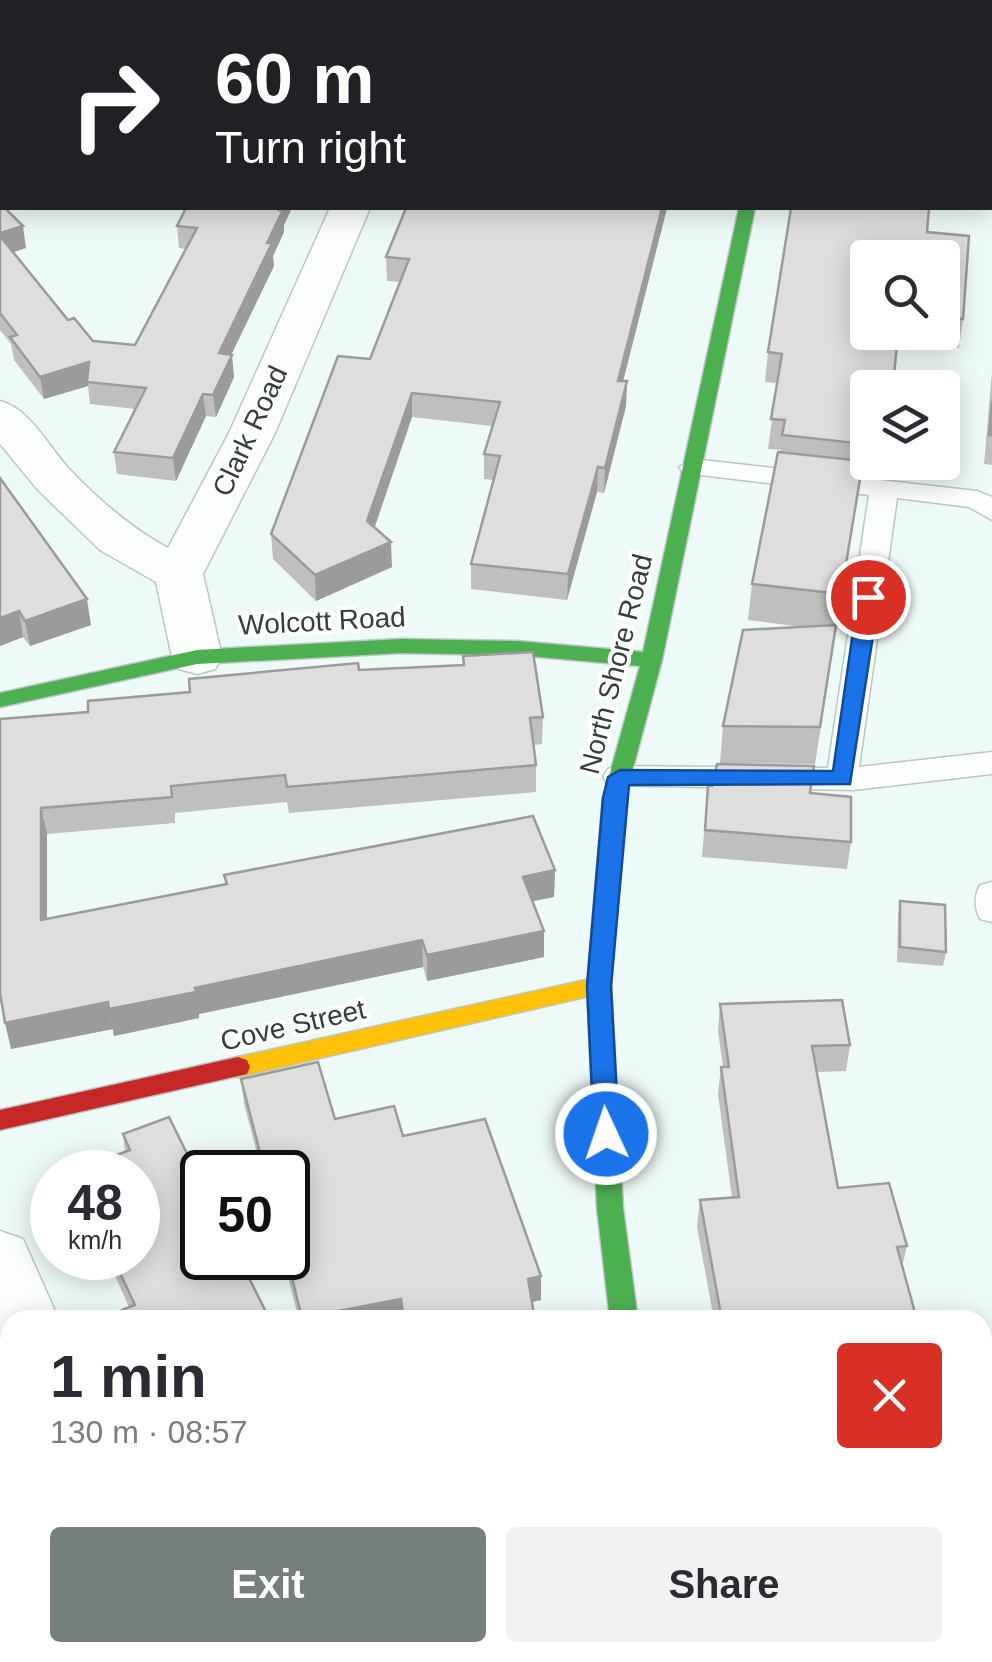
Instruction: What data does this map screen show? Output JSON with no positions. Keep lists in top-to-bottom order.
{
  "streets": {
    "main road": ["Wolcott Road", "North Shore Road", "Cove Street"],
    "street": ["Clark Road"]
  },
  "crossings": [
    ["Wolcott Road", "North Shore Road"],
    ["North Shore Road", "Cove Street"]
  ],
  "page": {
    "turn": ["60 m", "Turn right"],
    "speed": "48 km/h",
    "limit": "50",
    "heading": ["1 min", "130 m · 08:57"],
    "buttons": ["Exit", "Share"]
  }
}
